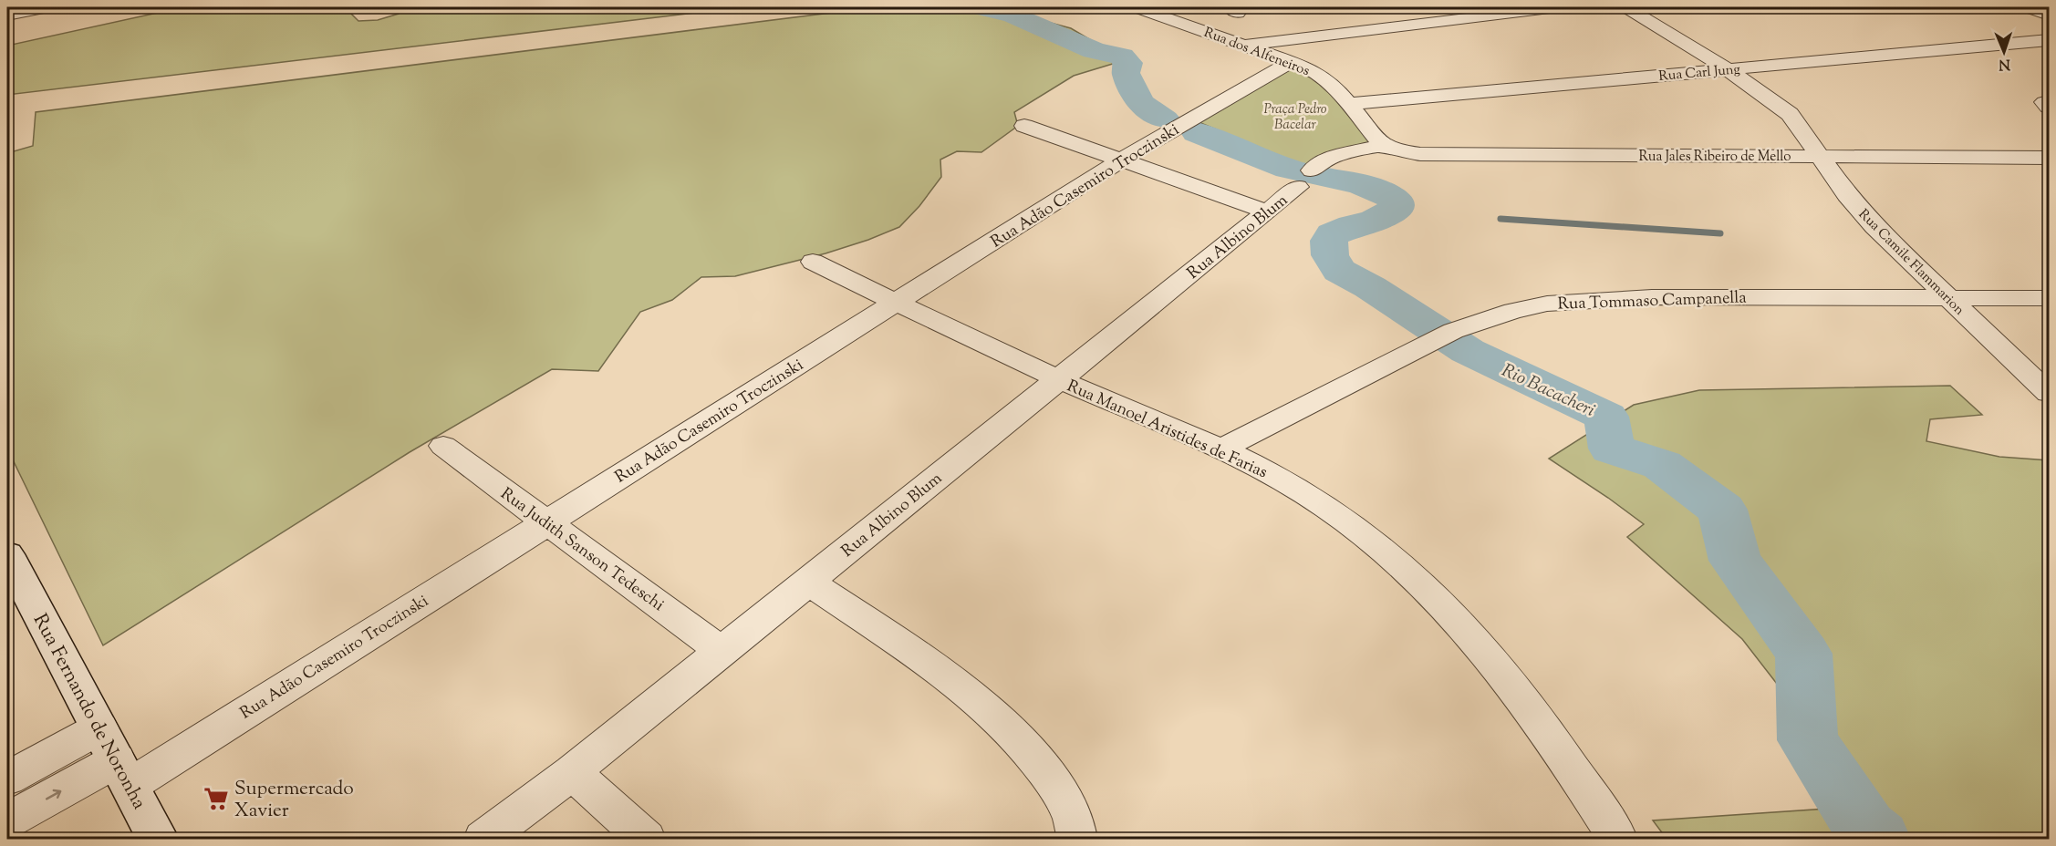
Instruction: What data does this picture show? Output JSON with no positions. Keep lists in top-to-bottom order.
{
  "streets": {
    "main road": ["Rua Fernando de Noronha"],
    "street": [
      "Rua dos Alfeneiros",
      "Rua Carl Jung",
      "Rua Jales Ribeiro de Mello",
      "Rua Adão Casemiro Troczinski",
      "Rua Albino Blum",
      "Rua Camile Flammarion",
      "Rua Tommaso Campanella",
      "Rua Manoel Aristides de Farias",
      "Rua Judith Sanson Tedeschi"
    ]
  },
  "crossings": [
    ["Rua dos Alfeneiros", "Rua Carl Jung"],
    ["Rua dos Alfeneiros", "Rua Jales Ribeiro de Mello"],
    ["Rua dos Alfeneiros", "Rua Adão Casemiro Troczinski"],
    ["Rua dos Alfeneiros", "Rua Albino Blum"],
    ["Rua Carl Jung", "Rua Camile Flammarion"],
    ["Rua Jales Ribeiro de Mello", "Rua Albino Blum"],
    ["Rua Jales Ribeiro de Mello", "Rua Camile Flammarion"],
    ["Rua Adão Casemiro Troczinski", "Rua Manoel Aristides de Farias"],
    ["Rua Adão Casemiro Troczinski", "Rua Judith Sanson Tedeschi"],
    ["Rua Adão Casemiro Troczinski", "Rua Fernando de Noronha"],
    ["Rua Albino Blum", "Rua Manoel Aristides de Farias"],
    ["Rua Albino Blum", "Rua Judith Sanson Tedeschi"],
    ["Rua Camile Flammarion", "Rua Tommaso Campanella"],
    ["Rua Tommaso Campanella", "Rua Manoel Aristides de Farias"]
  ],
  "water": ["Rio Bacacheri"],
  "parks": ["Praça Pedro Bacelar"],
  "places": {
    "supermarket": ["Supermercado Xavier"]
  },
  "north": "bottom"
}
